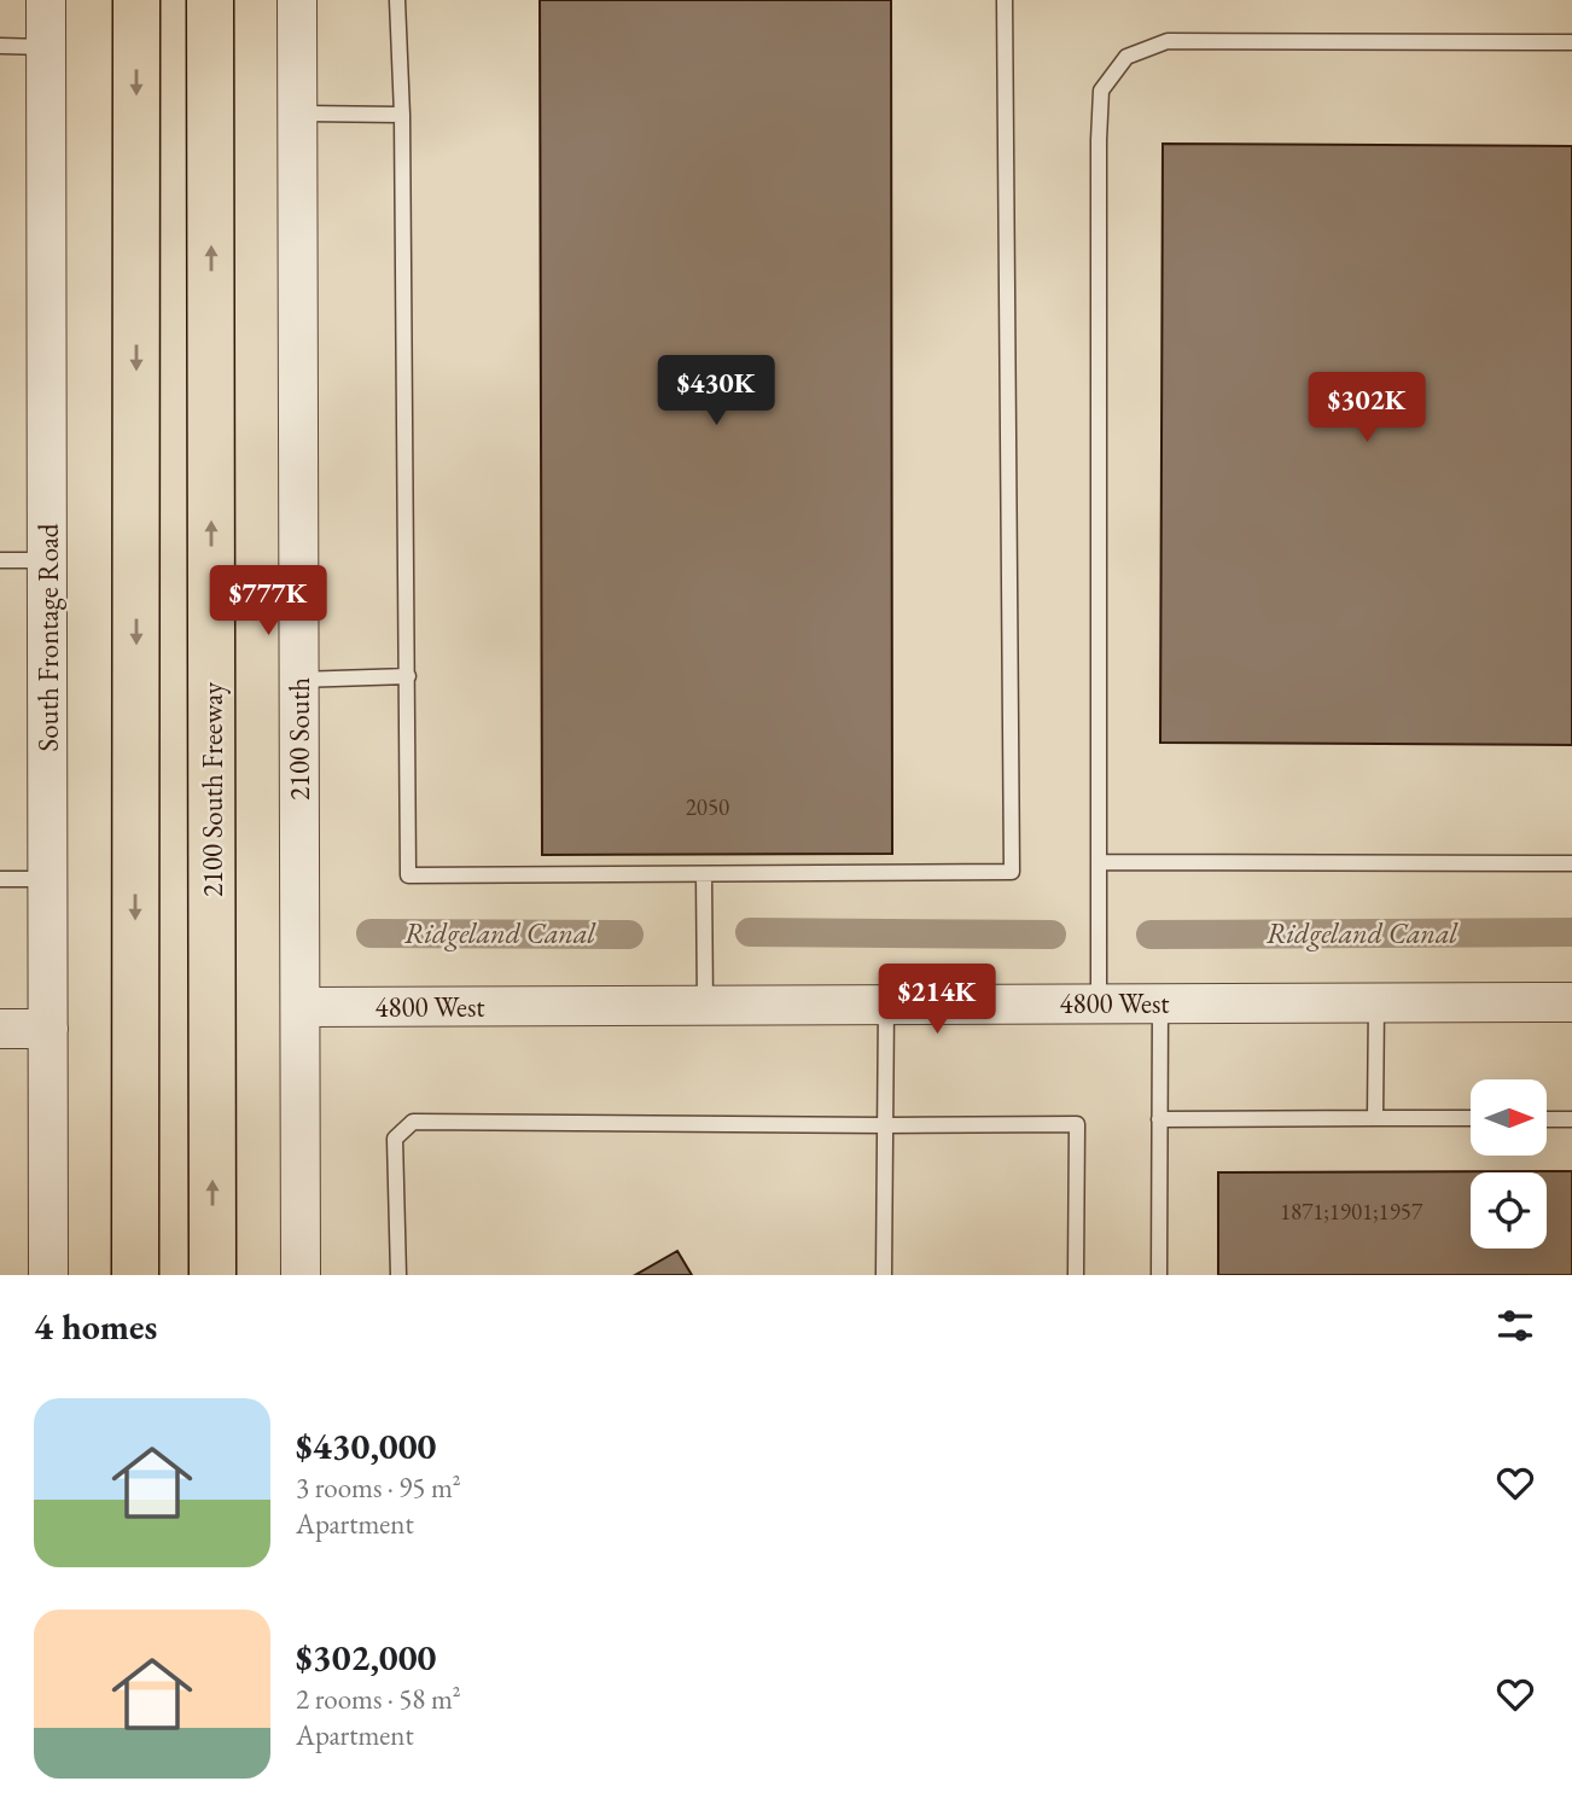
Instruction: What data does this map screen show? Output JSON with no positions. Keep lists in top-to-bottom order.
{
  "streets": {
    "highway": ["2100 South Freeway"],
    "street": ["South Frontage Road", "2100 South", "4800 West"]
  },
  "crossings": [
    ["2100 South", "4800 West"]
  ],
  "water": ["Ridgeland Canal"],
  "house_numbers": ["2050", "1871;1901;1957"],
  "north": "right",
  "page": {
    "price": [
      "$430K",
      "$302K",
      "$777K",
      "$214K"
    ],
    "heading": "4 homes",
    "list": [
      {
        "name": "$430,000",
        "note": "3 rooms · 95 m² · Apartment"
      },
      {
        "name": "$302,000",
        "note": "2 rooms · 58 m² · Apartment"
      }
    ]
  }
}
